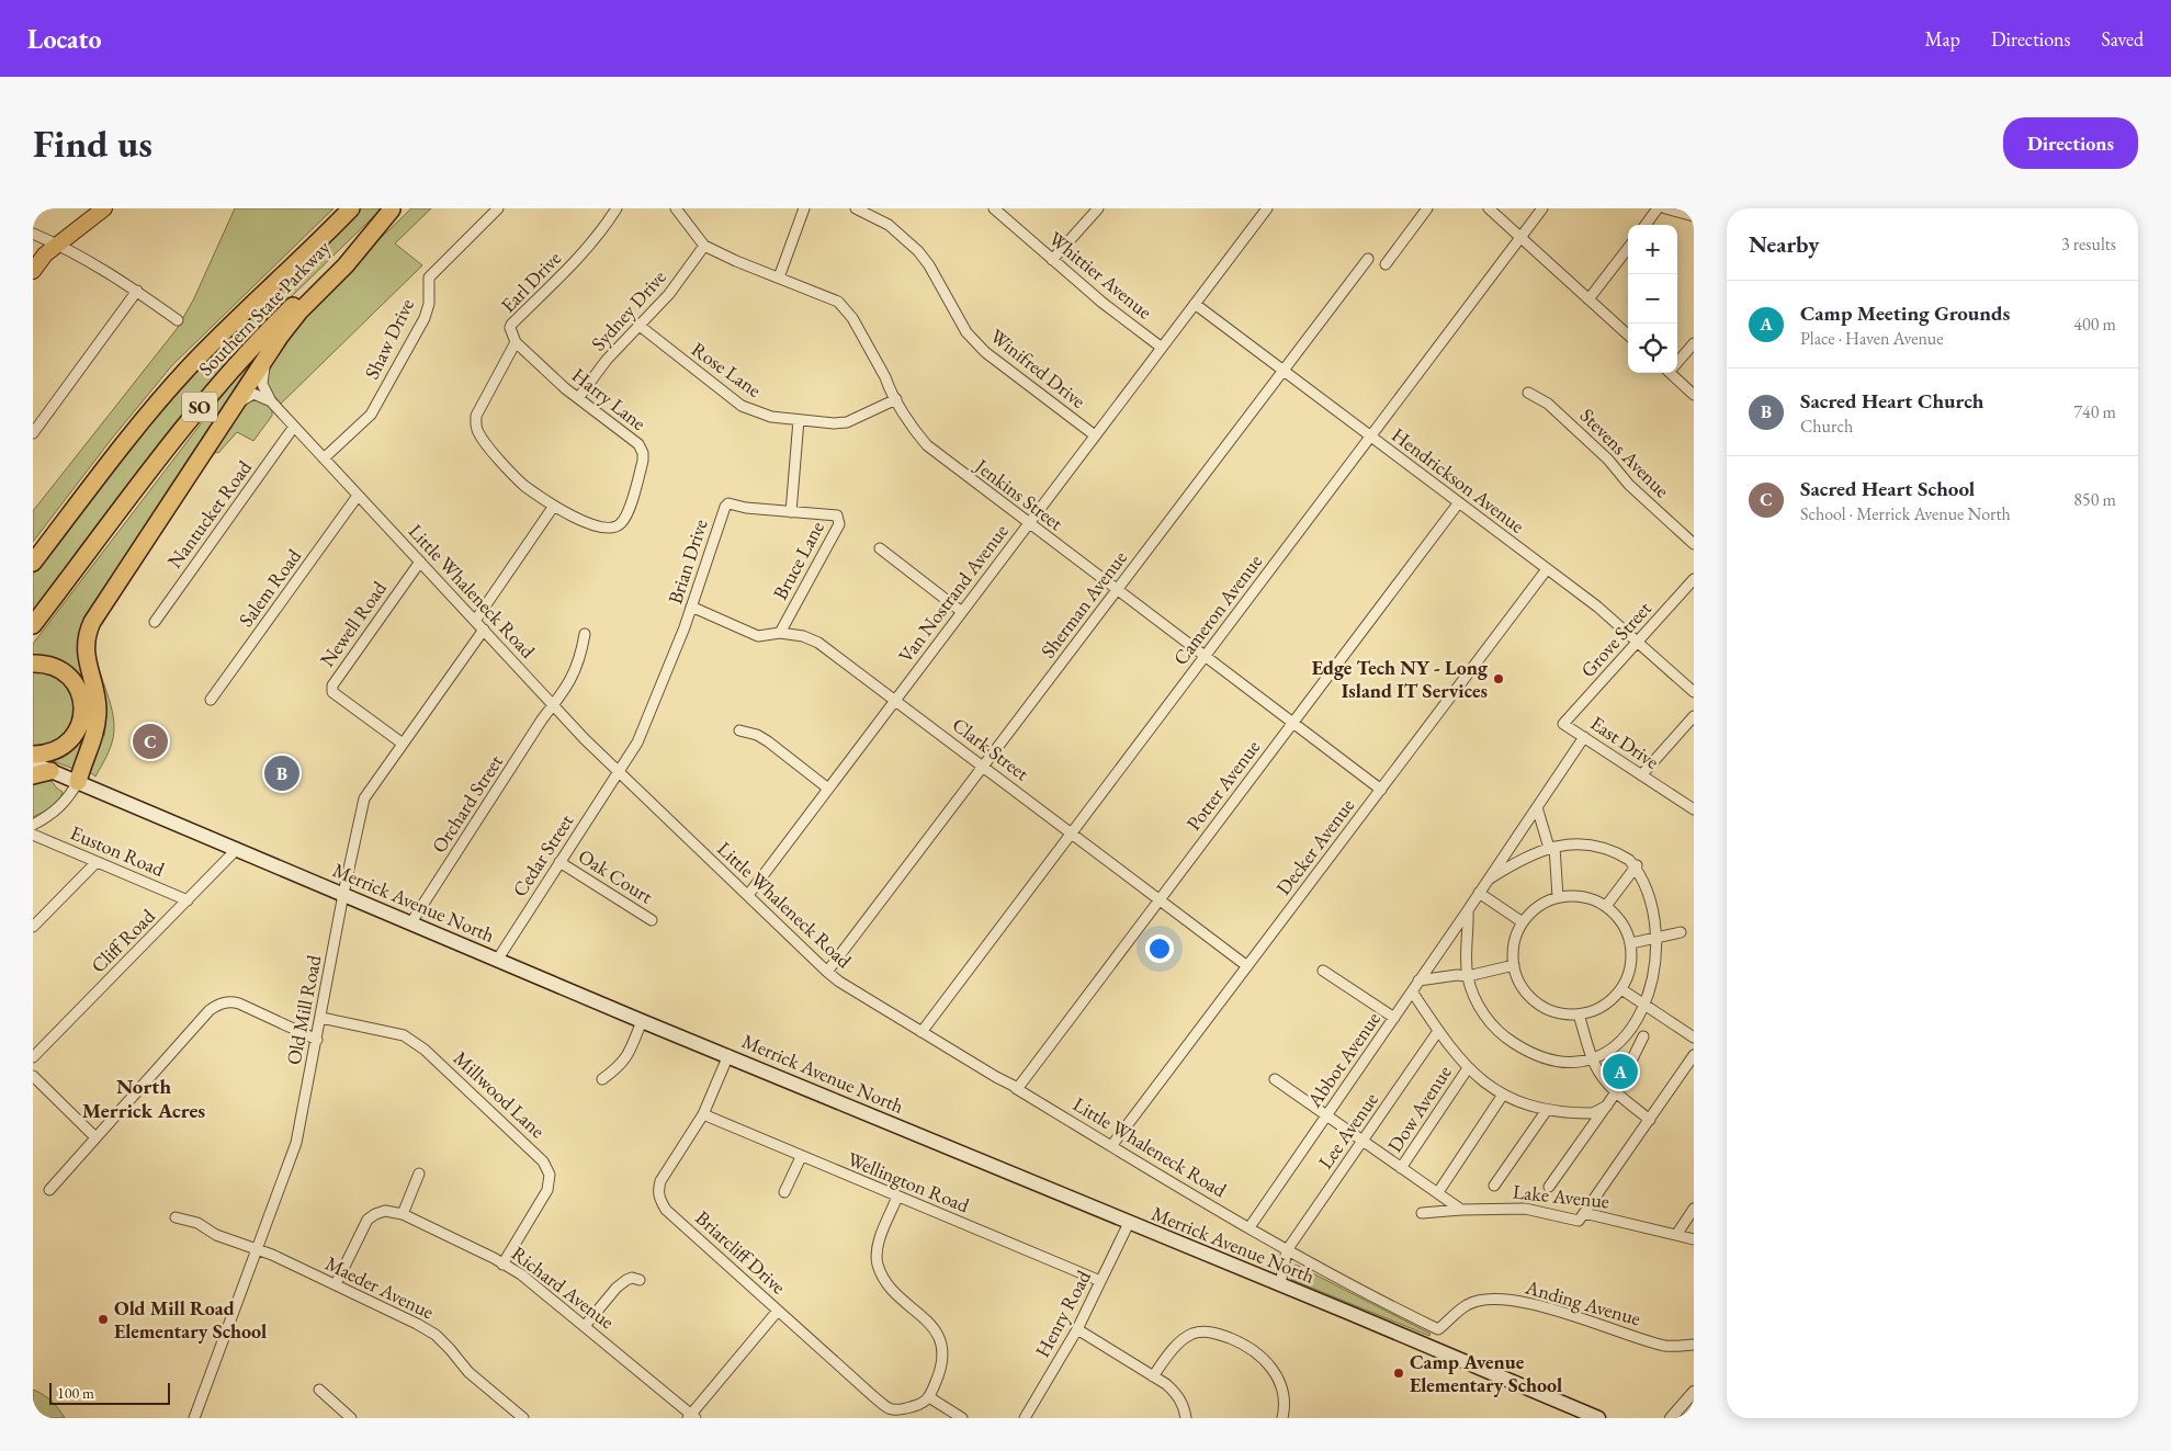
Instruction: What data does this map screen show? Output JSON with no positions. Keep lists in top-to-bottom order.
{
  "streets": {
    "highway": ["Southern State Parkway", "SO"],
    "main road": ["Merrick Avenue North"],
    "street": [
      "Whittier Avenue",
      "Earl Drive",
      "Sydney Drive",
      "Shaw Drive",
      "Winifred Drive",
      "Rose Lane",
      "Harry Lane",
      "Stevens Avenue",
      "Hendrickson Avenue",
      "Jenkins Street",
      "Nantucket Road",
      "Bruce Lane",
      "Brian Drive",
      "Salem Road",
      "Little Whaleneck Road",
      "Van Nostrand Avenue",
      "Sherman Avenue",
      "Cameron Avenue",
      "Newell Road",
      "Grove Street",
      "East Drive",
      "Clark Street",
      "Potter Avenue",
      "Orchard Street",
      "Decker Avenue",
      "Euston Road",
      "Cedar Street",
      "Oak Court",
      "Cliff Road",
      "Old Mill Road",
      "Abbot Avenue",
      "Millwood Lane",
      "Dow Avenue",
      "Lee Avenue",
      "Wellington Road",
      "Lake Avenue",
      "Briarcliff Drive",
      "Maeder Avenue",
      "Richard Avenue",
      "Anding Avenue",
      "Henry Road"
    ]
  },
  "crossings": [
    ["Whittier Avenue", "Van Nostrand Avenue"],
    ["Earl Drive", "Harry Lane"],
    ["Sydney Drive", "Rose Lane"],
    ["Sydney Drive", "Harry Lane"],
    ["Sydney Drive", "Jenkins Street"],
    ["Shaw Drive", "Little Whaleneck Road"],
    ["Winifred Drive", "Van Nostrand Avenue"],
    ["Rose Lane", "Jenkins Street"],
    ["Hendrickson Avenue", "Van Nostrand Avenue"],
    ["Hendrickson Avenue", "Sherman Avenue"],
    ["Hendrickson Avenue", "Cameron Avenue"],
    ["Hendrickson Avenue", "Grove Street"],
    ["Hendrickson Avenue", "Potter Avenue"],
    ["Hendrickson Avenue", "Decker Avenue"],
    ["Jenkins Street", "Van Nostrand Avenue"],
    ["Jenkins Street", "Sherman Avenue"],
    ["Jenkins Street", "Cameron Avenue"],
    ["Jenkins Street", "Potter Avenue"],
    ["Jenkins Street", "Decker Avenue"],
    ["Nantucket Road", "Little Whaleneck Road"],
    ["Bruce Lane", "Brian Drive"],
    ["Bruce Lane", "Clark Street"],
    ["Brian Drive", "Little Whaleneck Road"],
    ["Brian Drive", "Clark Street"],
    ["Brian Drive", "Cedar Street"],
    ["Salem Road", "Little Whaleneck Road"],
    ["Little Whaleneck Road", "Van Nostrand Avenue"],
    ["Little Whaleneck Road", "Sherman Avenue"],
    ["Little Whaleneck Road", "Cameron Avenue"],
    ["Little Whaleneck Road", "Newell Road"],
    ["Little Whaleneck Road", "Potter Avenue"],
    ["Little Whaleneck Road", "Orchard Street"],
    ["Little Whaleneck Road", "Decker Avenue"],
    ["Little Whaleneck Road", "Cedar Street"],
    ["Little Whaleneck Road", "Old Mill Road"],
    ["Little Whaleneck Road", "Abbot Avenue"],
    ["Little Whaleneck Road", "Lee Avenue"],
    ["Little Whaleneck Road", "Anding Avenue"],
    ["Van Nostrand Avenue", "Clark Street"],
    ["Sherman Avenue", "Clark Street"],
    ["Cameron Avenue", "Clark Street"],
    ["Newell Road", "Old Mill Road"],
    ["Grove Street", "East Drive"],
    ["Clark Street", "Potter Avenue"],
    ["Clark Street", "Decker Avenue"],
    ["Orchard Street", "Merrick Avenue North"],
    ["Euston Road", "Cliff Road"],
    ["Cedar Street", "Oak Court"],
    ["Cedar Street", "Merrick Avenue North"],
    ["Merrick Avenue North", "Cliff Road"],
    ["Merrick Avenue North", "Old Mill Road"],
    ["Merrick Avenue North", "Briarcliff Drive"],
    ["Merrick Avenue North", "Henry Road"],
    ["Old Mill Road", "Millwood Lane"],
    ["Old Mill Road", "Maeder Avenue"],
    ["Millwood Lane", "Richard Avenue"],
    ["Wellington Road", "Briarcliff Drive"],
    ["Wellington Road", "Henry Road"],
    ["Maeder Avenue", "Richard Avenue"]
  ],
  "districts": ["North Merrick Acres"],
  "places": ["Edge Tech NY - Long Island IT Services", "Old Mill Road Elementary School", "Camp Avenue Elementary School"],
  "scale_bar": "100 m",
  "page": {
    "header": "Locato",
    "nav": ["Map", "Directions", "Saved"],
    "buttons": "Directions",
    "title": "Find us",
    "heading": ["Nearby", "3 results"],
    "map_buttons": ["+", "−"],
    "list": [
      {
        "mark": "A",
        "name": "Camp Meeting Grounds",
        "note": "Place · Haven Avenue",
        "value": "400 m"
      },
      {
        "mark": "B",
        "name": "Sacred Heart Church",
        "note": "Church",
        "value": "740 m"
      },
      {
        "mark": "C",
        "name": "Sacred Heart School",
        "note": "School · Merrick Avenue North",
        "value": "850 m"
      }
    ],
    "pins": ["C", "B", "A"],
    "scale": "100 m"
  }
}
